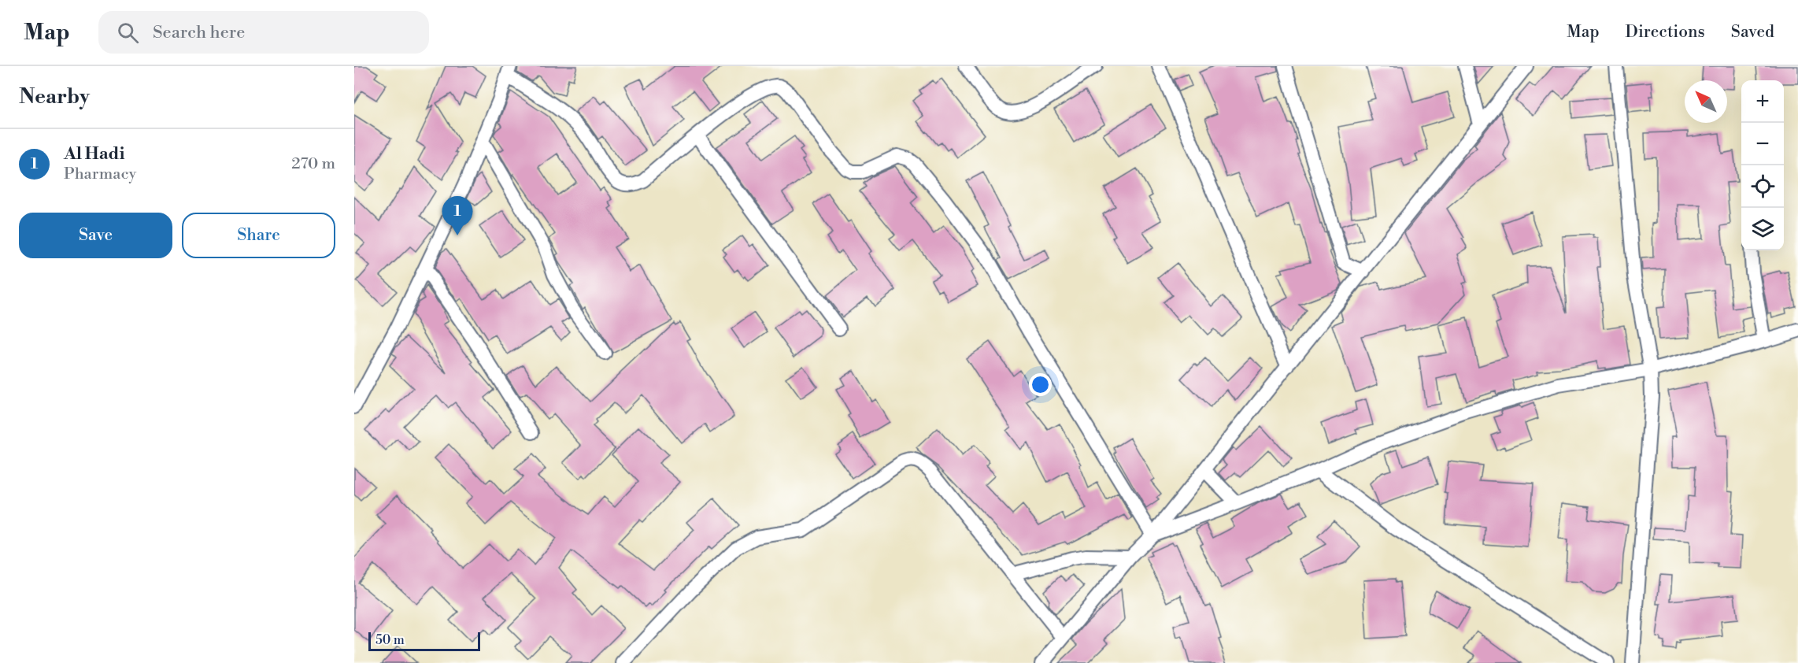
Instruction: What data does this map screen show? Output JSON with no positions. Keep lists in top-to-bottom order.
{
  "scale_bar": "50 m",
  "north": "top left",
  "page": {
    "header": "Map",
    "search": "Search here",
    "nav": ["Map", "Directions", "Saved"],
    "heading": "Nearby",
    "map_buttons": ["+", "−"],
    "list": [
      {
        "mark": "1",
        "name": "Al Hadi",
        "note": "Pharmacy",
        "value": "270 m"
      }
    ],
    "pins": "1",
    "buttons": ["Save", "Share"],
    "scale": "50 m"
  }
}
